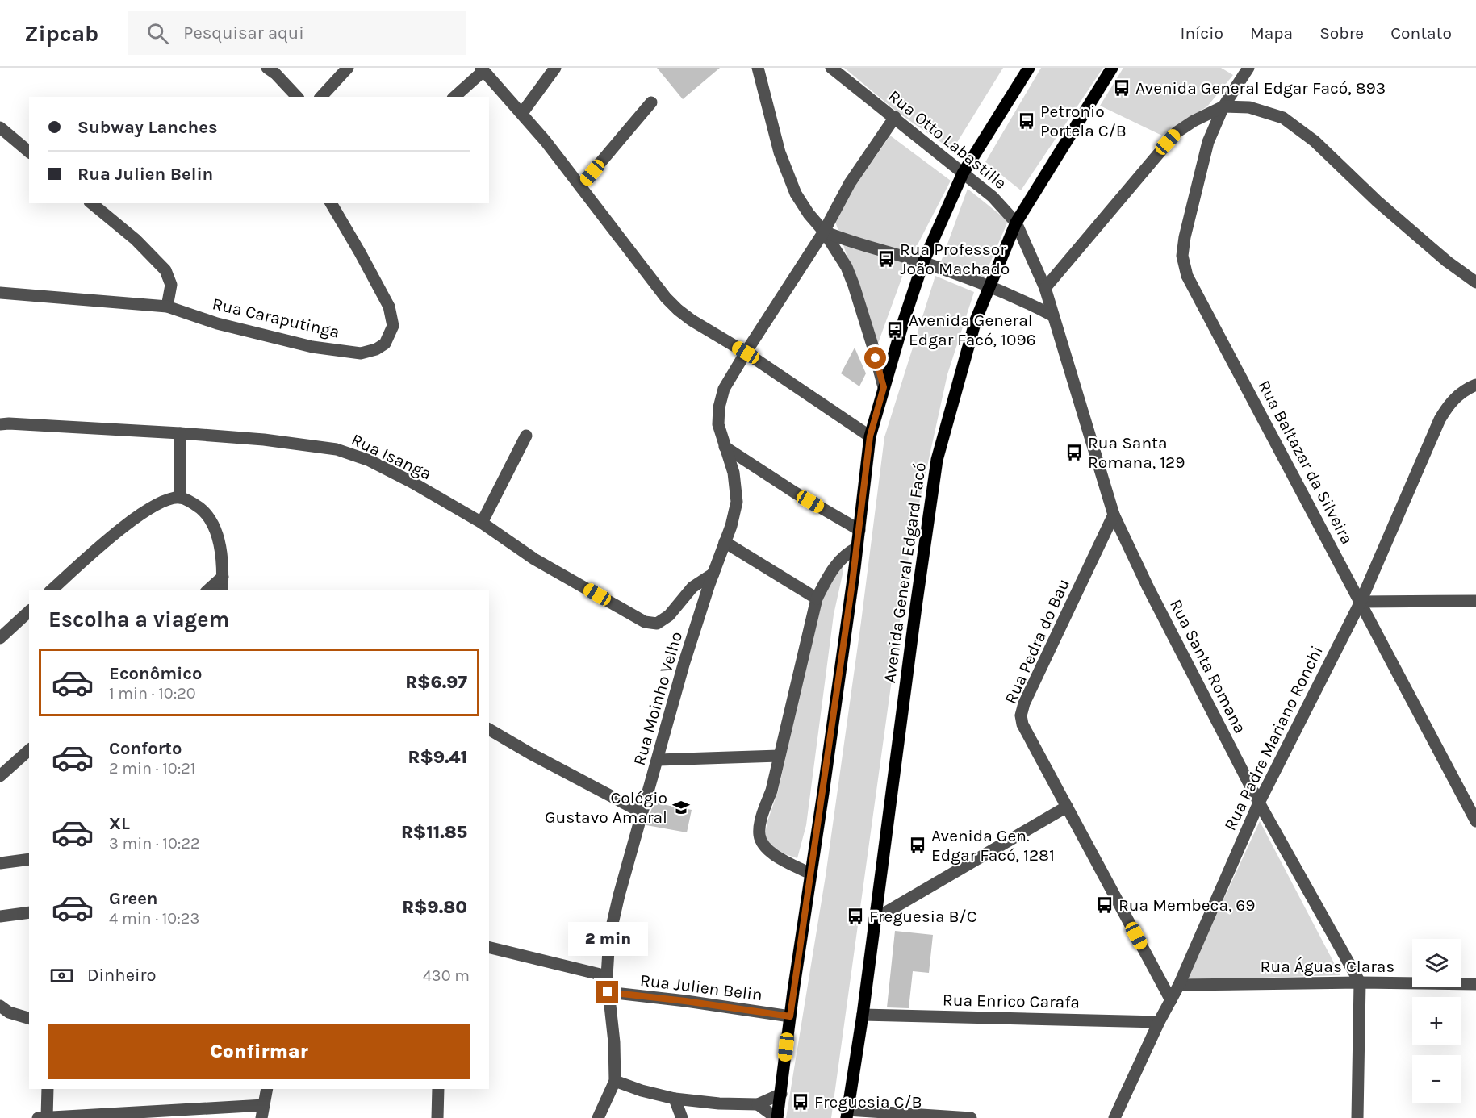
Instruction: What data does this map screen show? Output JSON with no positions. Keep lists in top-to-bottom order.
{
  "streets": {
    "main road": ["Avenida General Edgard Facó"],
    "street": [
      "Rua Otto Labastille",
      "Rua Caraputinga",
      "Rua Isanga",
      "Rua Baltazar da Silveira",
      "Rua Pedra do Bau",
      "Rua Santa Romana",
      "Rua Moinho Velho",
      "Rua Padre Mariano Ronchi",
      "Rua Águas Claras",
      "Rua Julien Belin",
      "Rua Enrico Carafa"
    ]
  },
  "crossings": [
    ["Rua Otto Labastille", "Avenida General Edgard Facó"],
    ["Rua Otto Labastille", "Rua Santa Romana"],
    ["Rua Otto Labastille", "Rua Moinho Velho"],
    ["Rua Isanga", "Rua Moinho Velho"],
    ["Rua Baltazar da Silveira", "Rua Padre Mariano Ronchi"],
    ["Avenida General Edgard Facó", "Rua Santa Romana"],
    ["Avenida General Edgard Facó", "Rua Enrico Carafa"],
    ["Rua Pedra do Bau", "Rua Santa Romana"],
    ["Rua Santa Romana", "Rua Padre Mariano Ronchi"],
    ["Rua Santa Romana", "Rua Águas Claras"],
    ["Rua Moinho Velho", "Rua Julien Belin"],
    ["Rua Padre Mariano Ronchi", "Rua Águas Claras"],
    ["Rua Padre Mariano Ronchi", "Rua Enrico Carafa"]
  ],
  "places": {
    "bus stop": [
      "Avenida General Edgar Facó, 893",
      "Petronio Portela C/B",
      "Rua Professor João Machado",
      "Avenida General Edgar Facó, 1096",
      "Rua Santa Romana, 129",
      "Avenida Gen. Edgar Facó, 1281",
      "Rua Membeca, 69",
      "Freguesia B/C",
      "Freguesia C/B"
    ],
    "school or university": ["Colégio Gustavo Amaral"]
  },
  "page": {
    "header": "Zipcab",
    "search": "Pesquisar aqui",
    "nav": [
      "Início",
      "Mapa",
      "Sobre",
      "Contato"
    ],
    "banner": ["Subway Lanches", "Rua Julien Belin"],
    "heading": "Escolha a viagem",
    "list": [
      {
        "name": "Econômico",
        "note": "1 min · 10:20",
        "value": "R$6.97"
      },
      {
        "name": "Conforto",
        "note": "2 min · 10:21",
        "value": "R$9.41"
      },
      {
        "name": "XL",
        "note": "3 min · 10:22",
        "value": "R$11.85"
      },
      {
        "name": "Green",
        "note": "4 min · 10:23",
        "value": "R$9.80"
      }
    ],
    "bubble": "2 min",
    "map_buttons": ["+", "−"],
    "pay": ["Dinheiro", "430 m"],
    "buttons": "Confirmar"
  }
}
